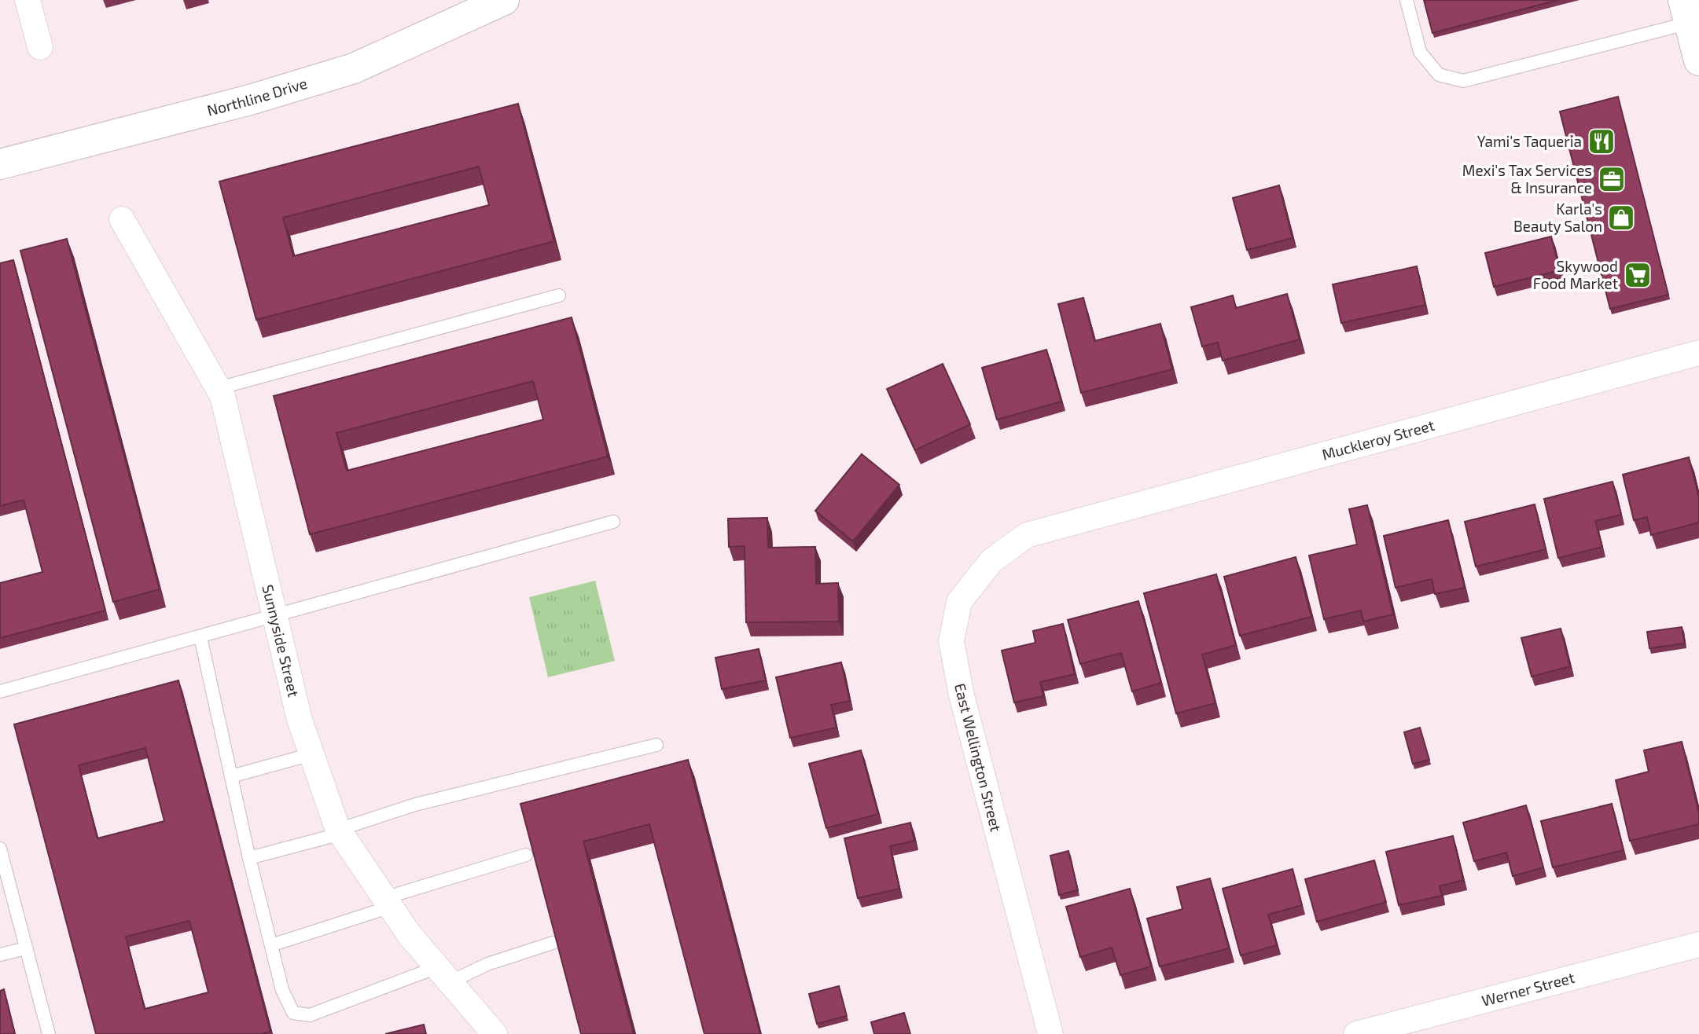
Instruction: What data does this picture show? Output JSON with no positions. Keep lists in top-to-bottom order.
{
  "streets": {
    "street": [
      "Northline Drive",
      "Muckleroy Street",
      "Sunnyside Street",
      "East Wellington Street",
      "Werner Street"
    ]
  },
  "crossings": [
    ["Muckleroy Street", "East Wellington Street"]
  ],
  "places": {
    "restaurant": ["Yami's Taqueria"],
    "office": ["Mexi's Tax Services & Insurance"],
    "shop": ["Karla's Beauty Salon"],
    "supermarket": ["Skywood Food Market"]
  }
}
